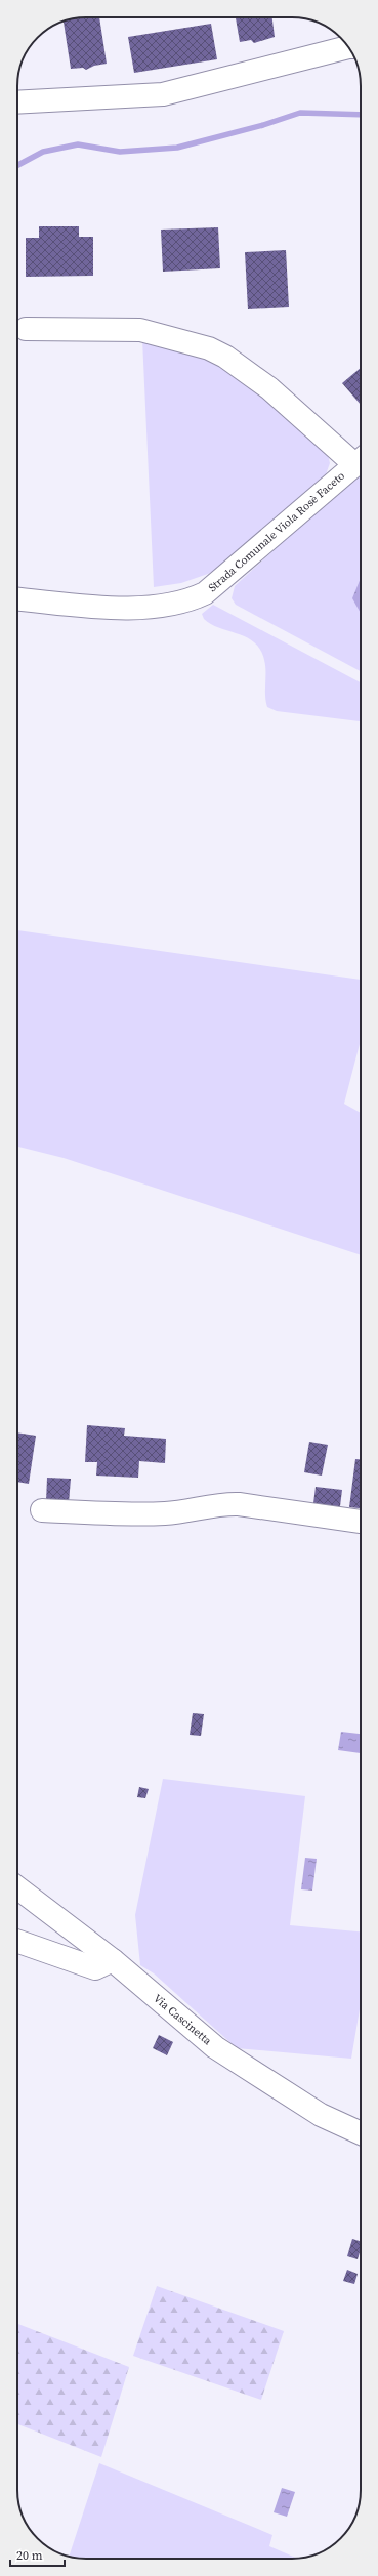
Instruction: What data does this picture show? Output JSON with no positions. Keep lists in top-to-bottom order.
{
  "streets": {
    "street": ["Strada Comunale Viola Rosè Faceto", "Via Cascinetta"]
  },
  "scale_bar": "20 m"
}
